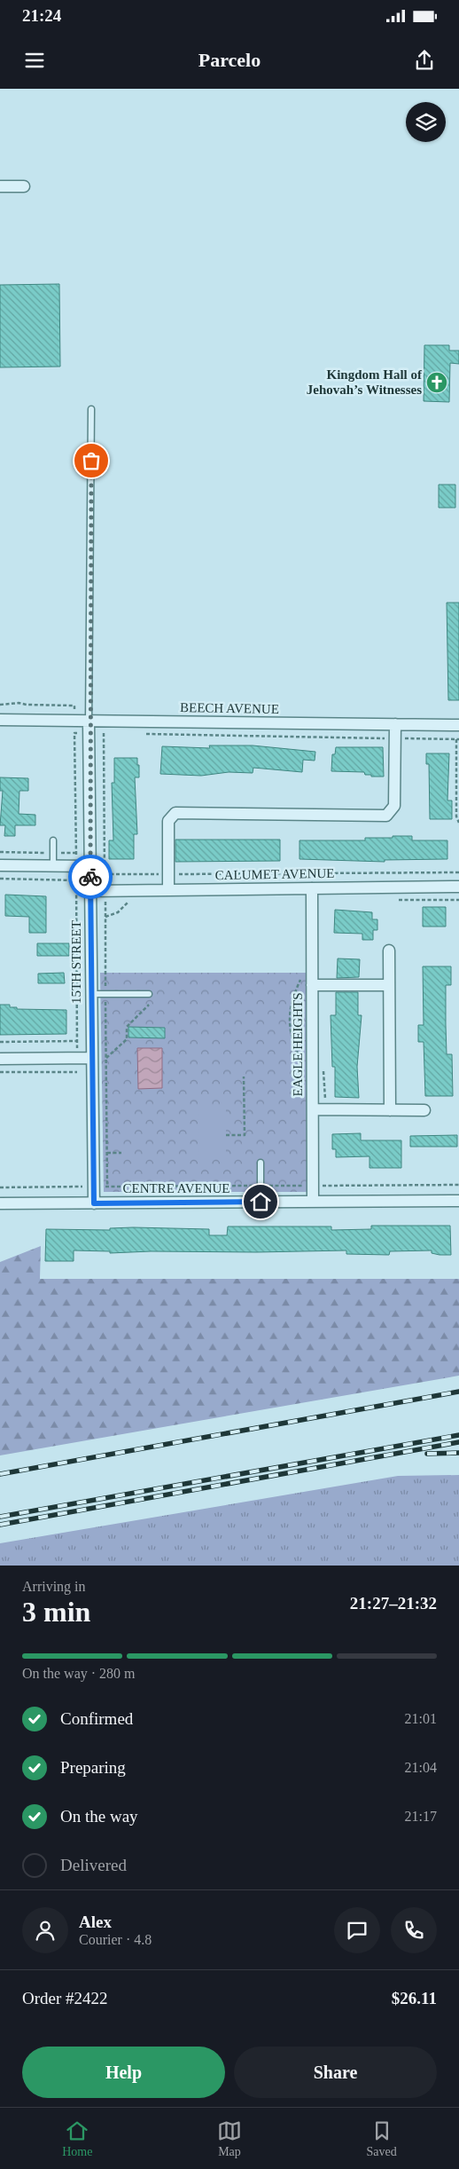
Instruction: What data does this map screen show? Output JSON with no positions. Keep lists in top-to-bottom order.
{
  "streets": {
    "street": [
      "BEECH AVENUE",
      "CALUMET AVENUE",
      "15TH STREET",
      "EAGLE HEIGHTS",
      "CENTRE AVENUE"
    ]
  },
  "crossings": [
    ["BEECH AVENUE", "15TH STREET"],
    ["CALUMET AVENUE", "15TH STREET"],
    ["CALUMET AVENUE", "EAGLE HEIGHTS"],
    ["15TH STREET", "CENTRE AVENUE"],
    ["EAGLE HEIGHTS", "CENTRE AVENUE"]
  ],
  "places": {
    "church": ["Kingdom Hall of Jehovah’s Witnesses"]
  },
  "page": {
    "status": "21:24",
    "header": "Parcelo",
    "heading": ["3 min", "Arriving in", "21:27–21:32"],
    "panel": [
      "Alex",
      "Courier · 4.8",
      "Order #2422",
      "$26.11"
    ],
    "bar": "On the way · 280 m",
    "list": [
      ["Confirmed", "21:01"],
      ["Preparing", "21:04"],
      ["On the way", "21:17"],
      "Delivered"
    ],
    "buttons": ["Help", "Share"],
    "tabs": ["Home", "Map", "Saved"]
  }
}
